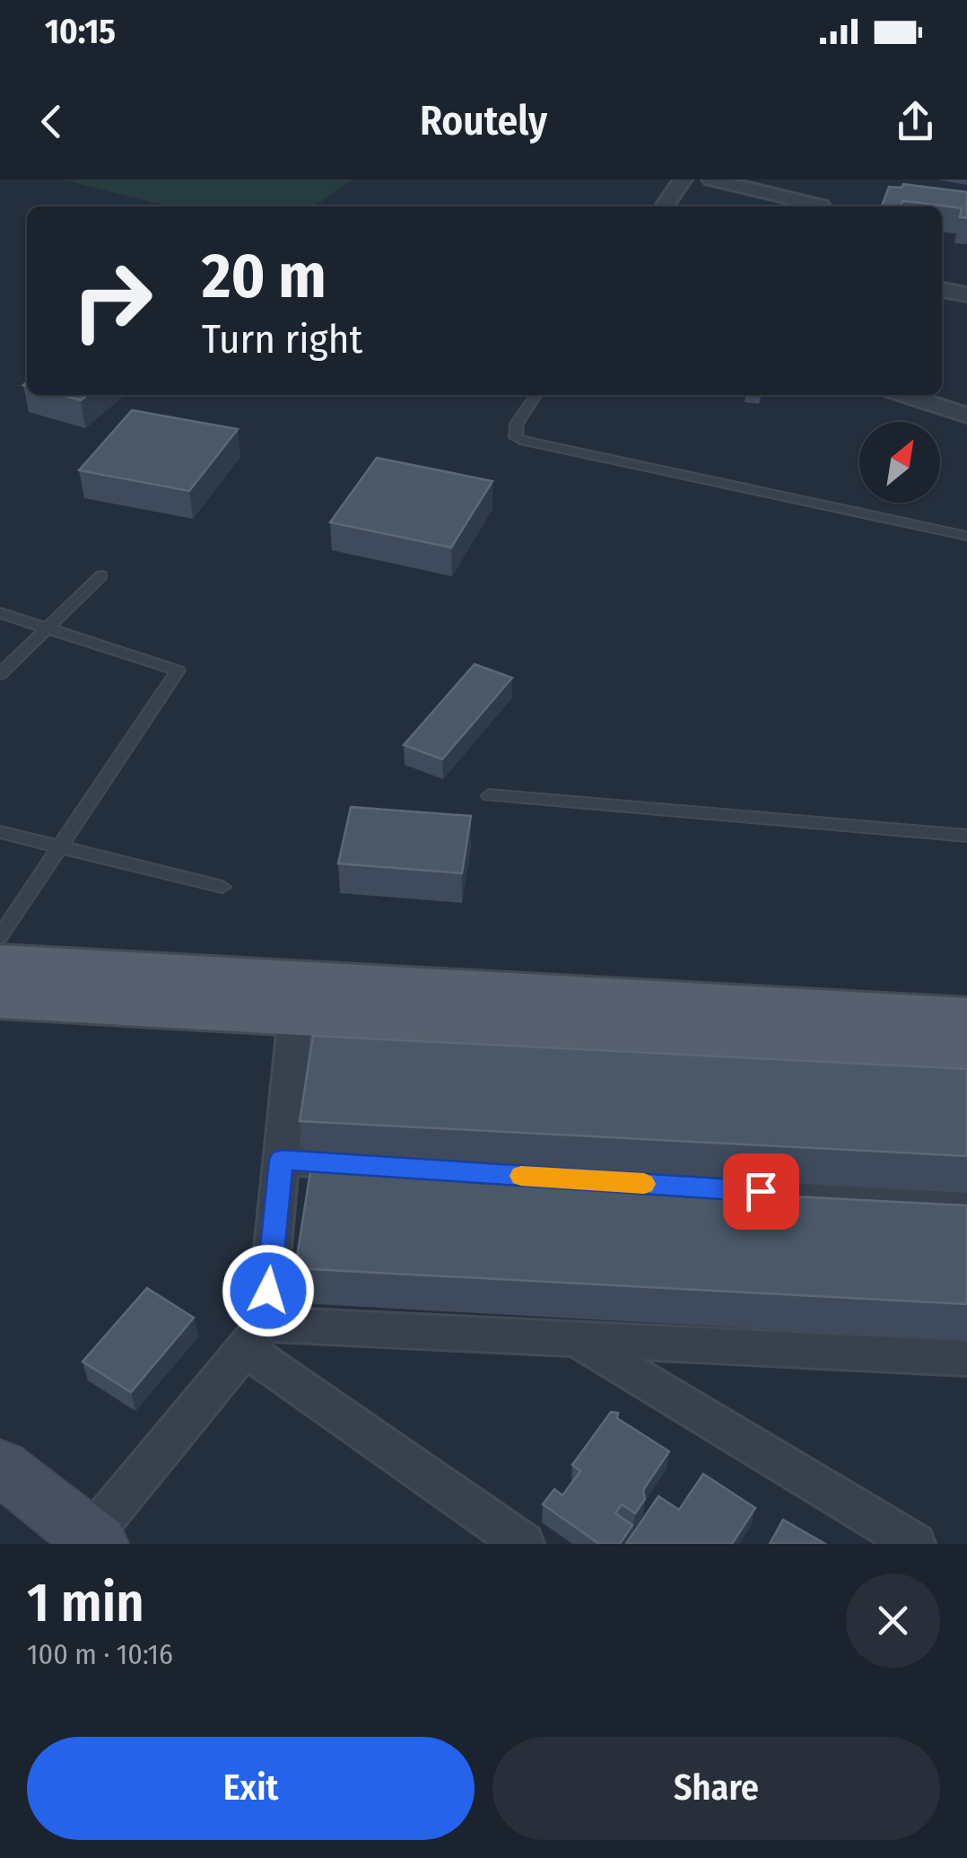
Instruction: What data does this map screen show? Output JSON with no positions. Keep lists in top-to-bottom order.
{
  "north": "top right",
  "page": {
    "status": "10:15",
    "header": "Routely",
    "turn": ["20 m", "Turn right"],
    "heading": ["1 min", "100 m · 10:16"],
    "buttons": ["Exit", "Share"]
  }
}
